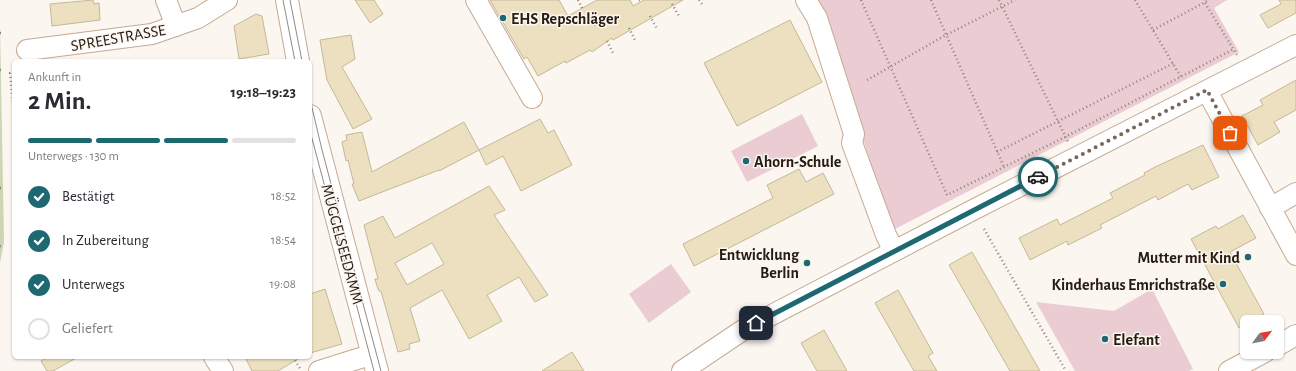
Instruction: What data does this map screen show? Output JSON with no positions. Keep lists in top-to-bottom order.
{
  "streets": {
    "main road": ["MÜGGELSEEDAMM"],
    "street": ["SPREESTRASSE"]
  },
  "places": [
    "EHS Repschläger",
    "Ahorn-Schule",
    "Mutter mit Kind",
    "Entwicklung Berlin",
    "Kinderhaus Emrichstraße",
    "Elefant"
  ],
  "north": "top right",
  "page": {
    "heading": ["2 Min.", "Ankunft in", "19:18–19:23"],
    "bar": "Unterwegs · 130 m",
    "list": [
      ["Bestätigt", "18:52"],
      ["In Zubereitung", "18:54"],
      ["Unterwegs", "19:08"],
      "Geliefert"
    ]
  }
}
